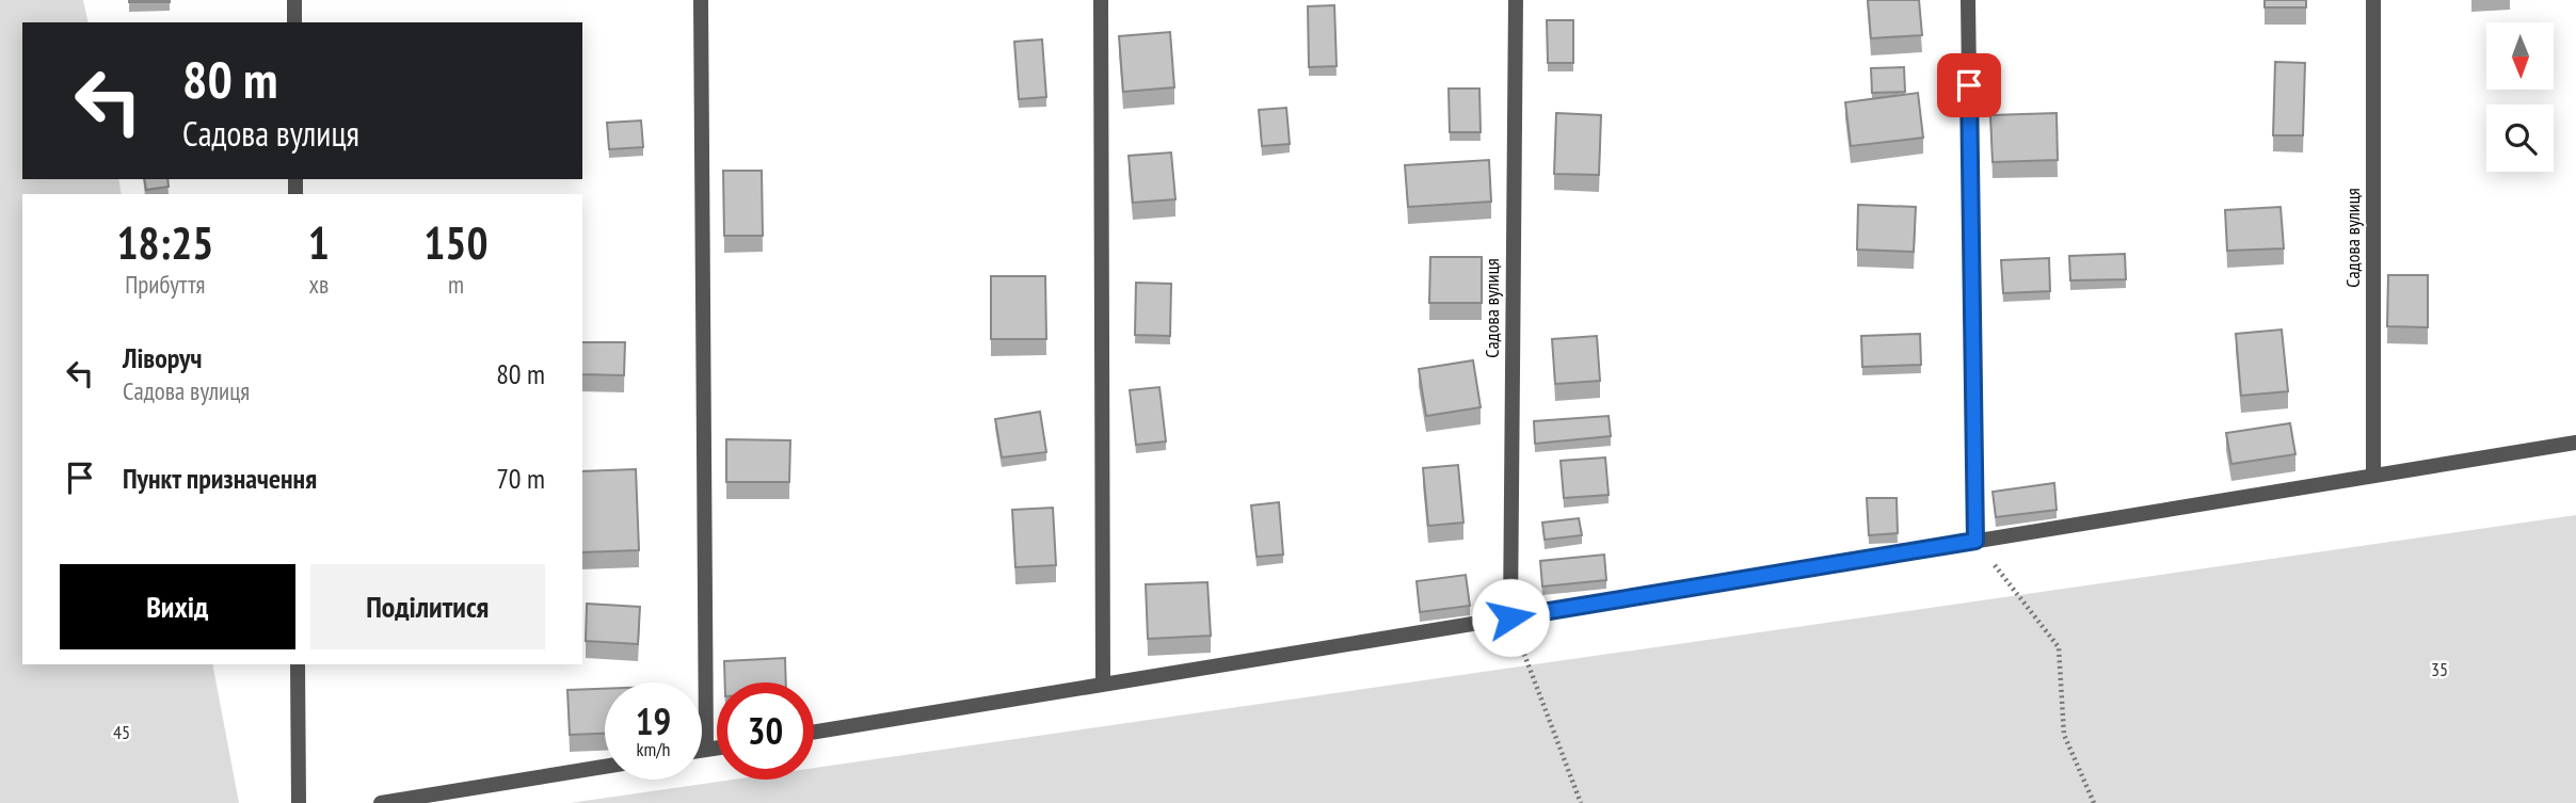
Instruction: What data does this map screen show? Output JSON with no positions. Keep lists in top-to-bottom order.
{
  "streets": {
    "street": ["Садова вулиця"]
  },
  "parks": ["35", "45"],
  "north": "bottom",
  "page": {
    "turn": ["80 m", "Садова вулиця"],
    "eta": [
      "18:25",
      "Прибуття",
      "1",
      "хв",
      "150",
      "m"
    ],
    "list": [
      {
        "name": "Ліворуч",
        "note": "Садова вулиця",
        "value": "80 m"
      },
      {
        "name": "Пункт призначення",
        "value": "70 m"
      }
    ],
    "buttons": ["Вихід", "Поділитися"],
    "speed": "19 km/h",
    "limit": "30"
  }
}
